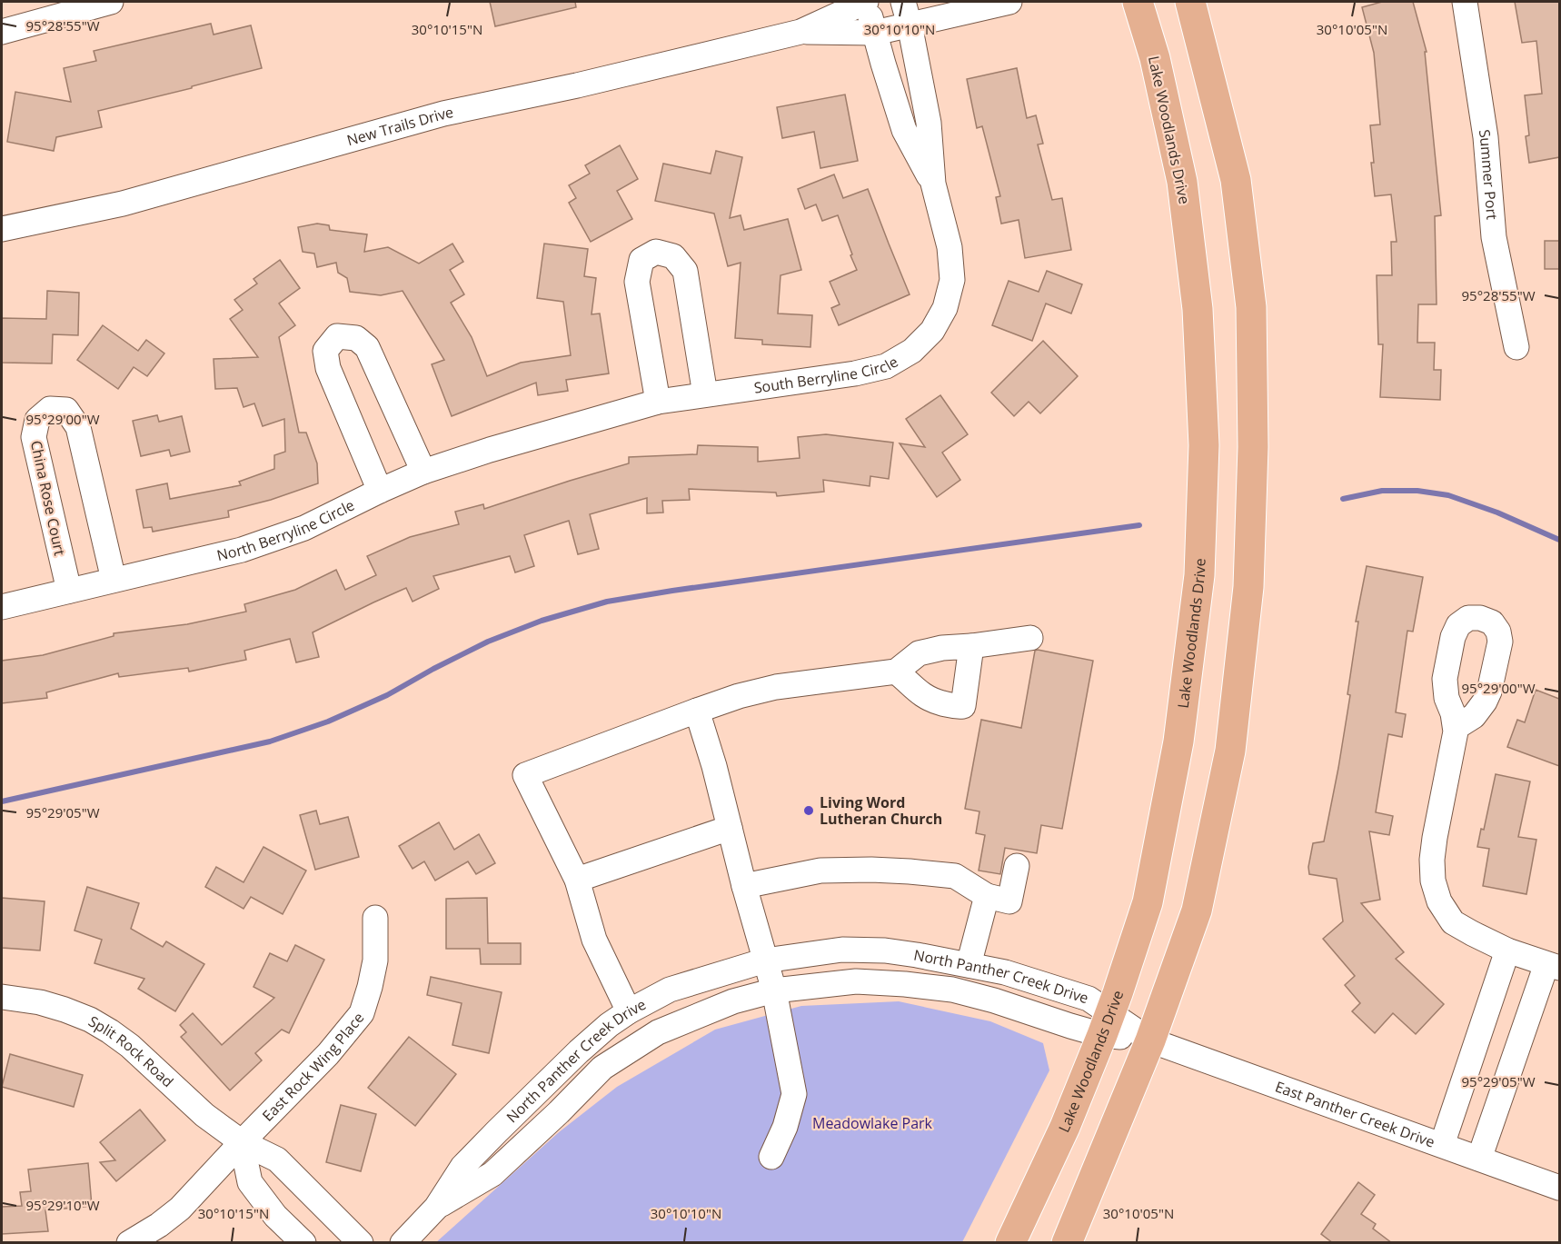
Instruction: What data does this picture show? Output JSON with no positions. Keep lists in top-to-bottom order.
{
  "streets": {
    "main road": ["Lake Woodlands Drive"],
    "street": [
      "New Trails Drive",
      "Summer Port",
      "South Berryline Circle",
      "China Rose Court",
      "North Berryline Circle",
      "North Panther Creek Drive",
      "Split Rock Road",
      "East Rock Wing Place",
      "East Panther Creek Drive"
    ]
  },
  "crossings": [
    ["New Trails Drive", "South Berryline Circle"],
    ["Lake Woodlands Drive", "North Panther Creek Drive"],
    ["South Berryline Circle", "North Berryline Circle"],
    ["China Rose Court", "North Berryline Circle"],
    ["North Panther Creek Drive", "East Panther Creek Drive"],
    ["Split Rock Road", "East Rock Wing Place"]
  ],
  "parks": ["Meadowlake Park"],
  "places": ["Living Word Lutheran Church"],
  "coordinates": [
    "95°28'55\"W",
    "30°10'15\"N",
    "30°10'10\"N",
    "30°10'05\"N",
    "95°29'00\"W",
    "95°29'05\"W",
    "95°29'10\"W"
  ]
}
